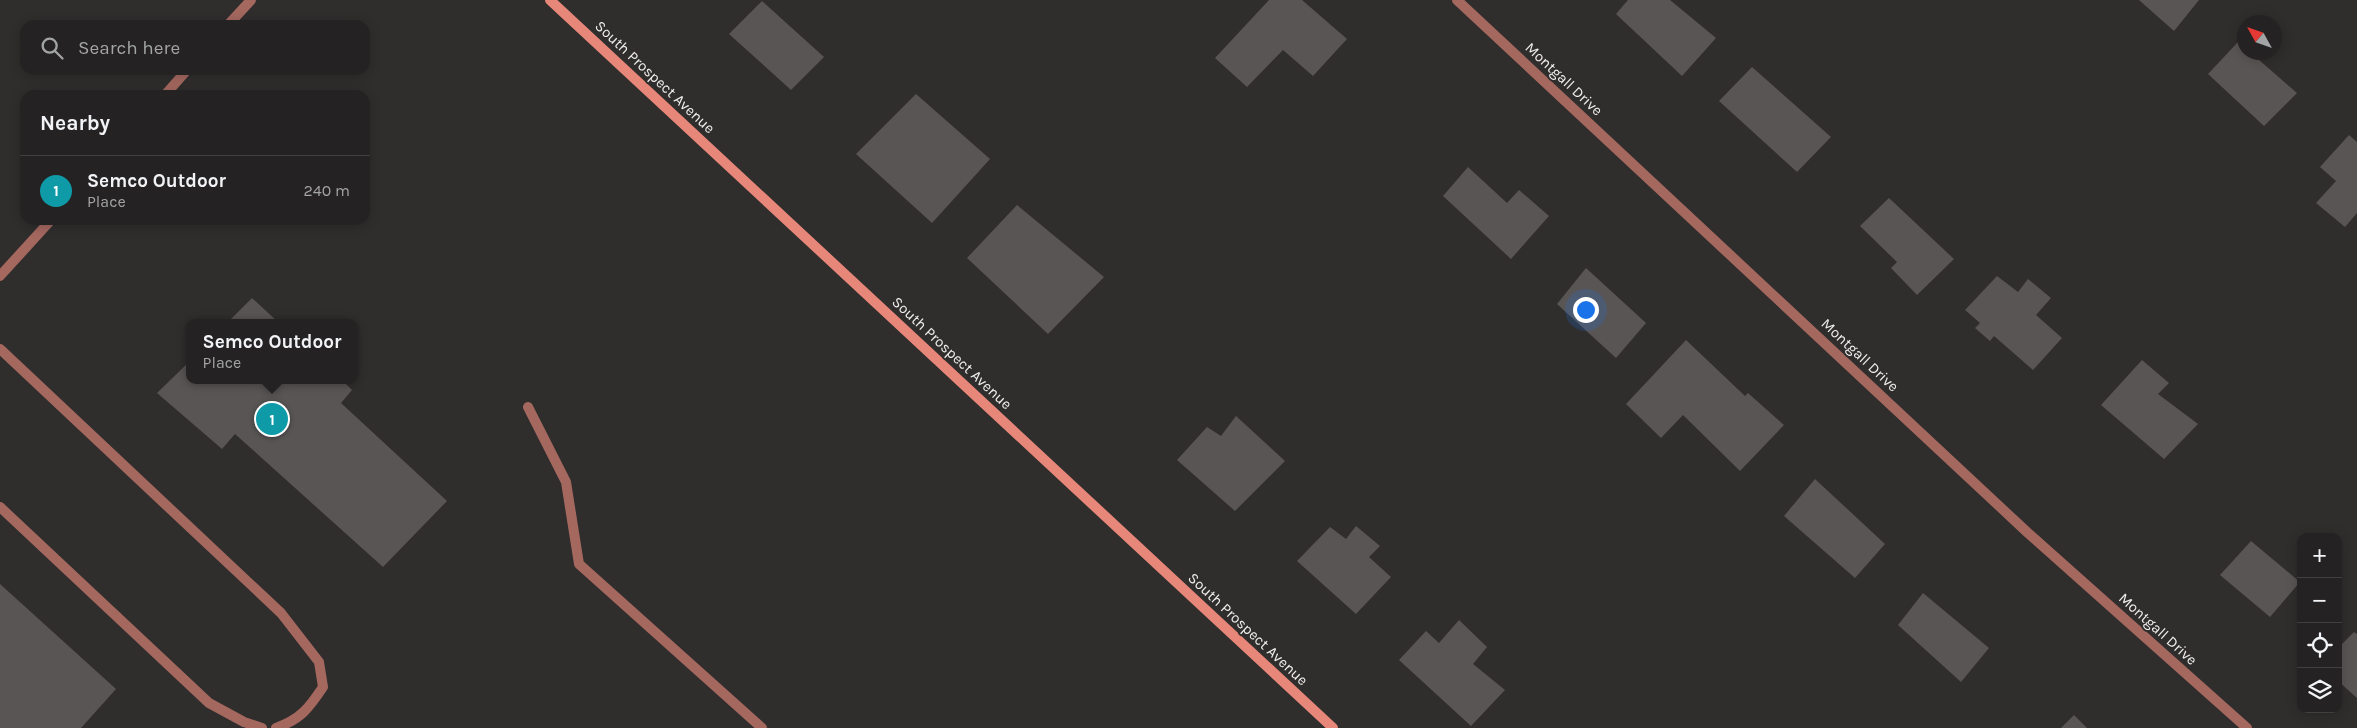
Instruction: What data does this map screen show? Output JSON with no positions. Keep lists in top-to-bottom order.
{
  "streets": {
    "street": ["South Prospect Avenue", "Montgall Drive"]
  },
  "north": "top left",
  "page": {
    "search": "Search here",
    "heading": "Nearby",
    "list": [
      {
        "mark": "1",
        "name": "Semco Outdoor",
        "note": "Place",
        "value": "240 m"
      }
    ],
    "popup": ["Semco Outdoor", "Place"],
    "pins": "1",
    "map_buttons": ["+", "−"]
  }
}
